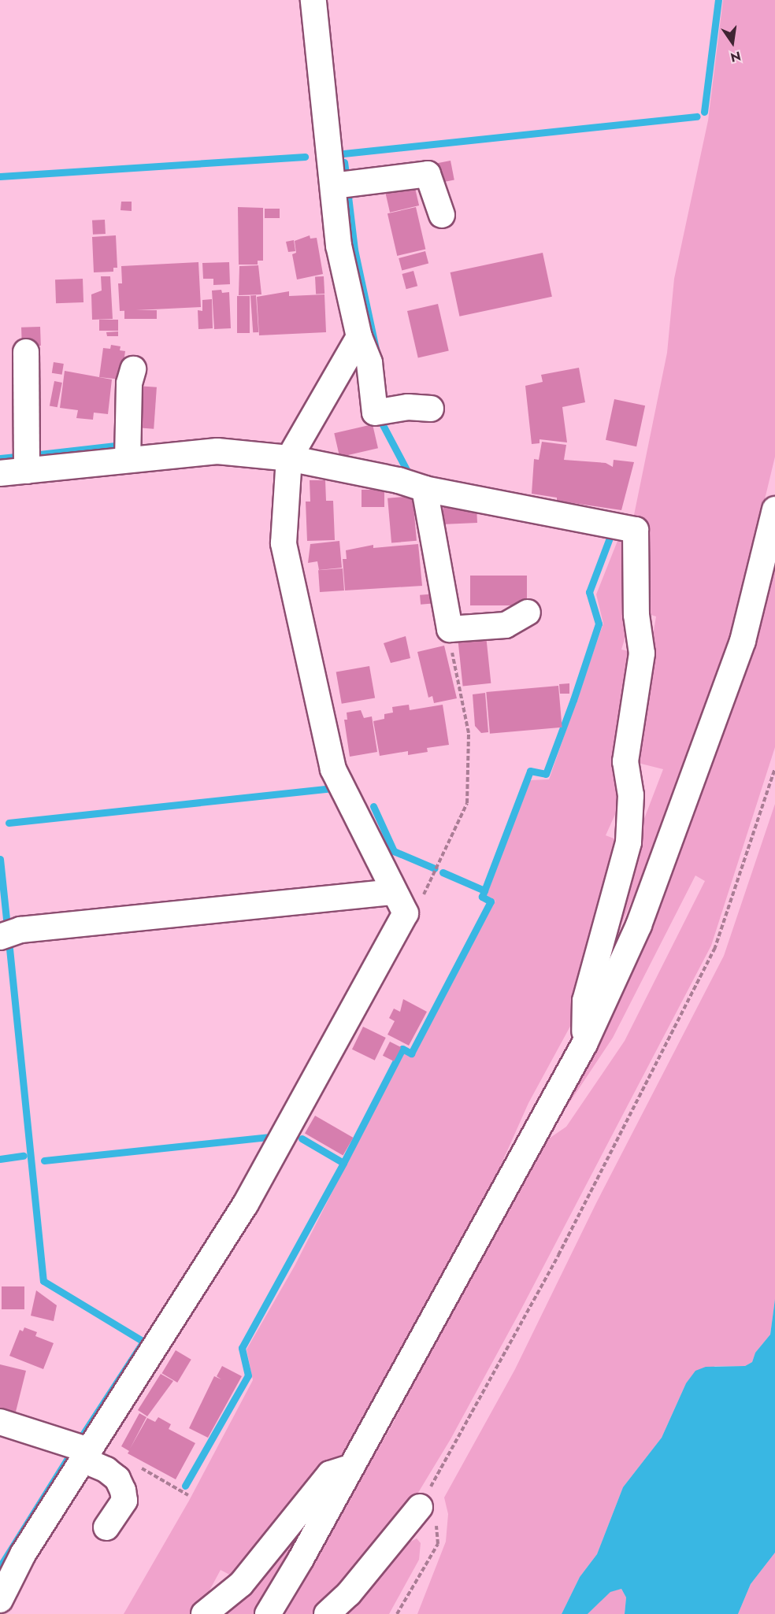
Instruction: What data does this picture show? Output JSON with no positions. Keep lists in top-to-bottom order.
{
  "north": "bottom"
}
